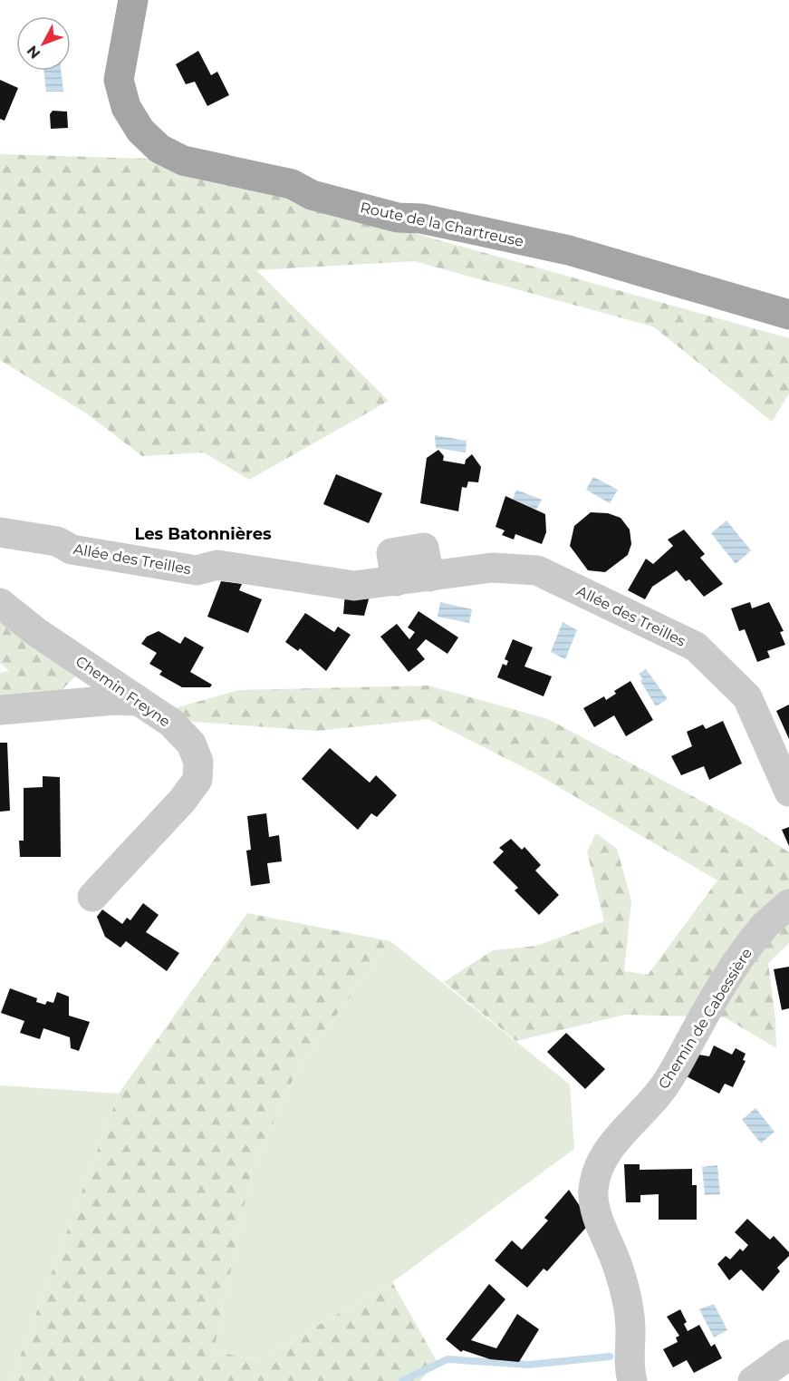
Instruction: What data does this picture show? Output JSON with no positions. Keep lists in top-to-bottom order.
{
  "streets": {
    "main road": ["Route de la Chartreuse"],
    "street": ["Allée des Treilles", "Chemin Freyne", "Chemin de Cabessière"]
  },
  "districts": ["Les Batonnières"],
  "north": "bottom left"
}
